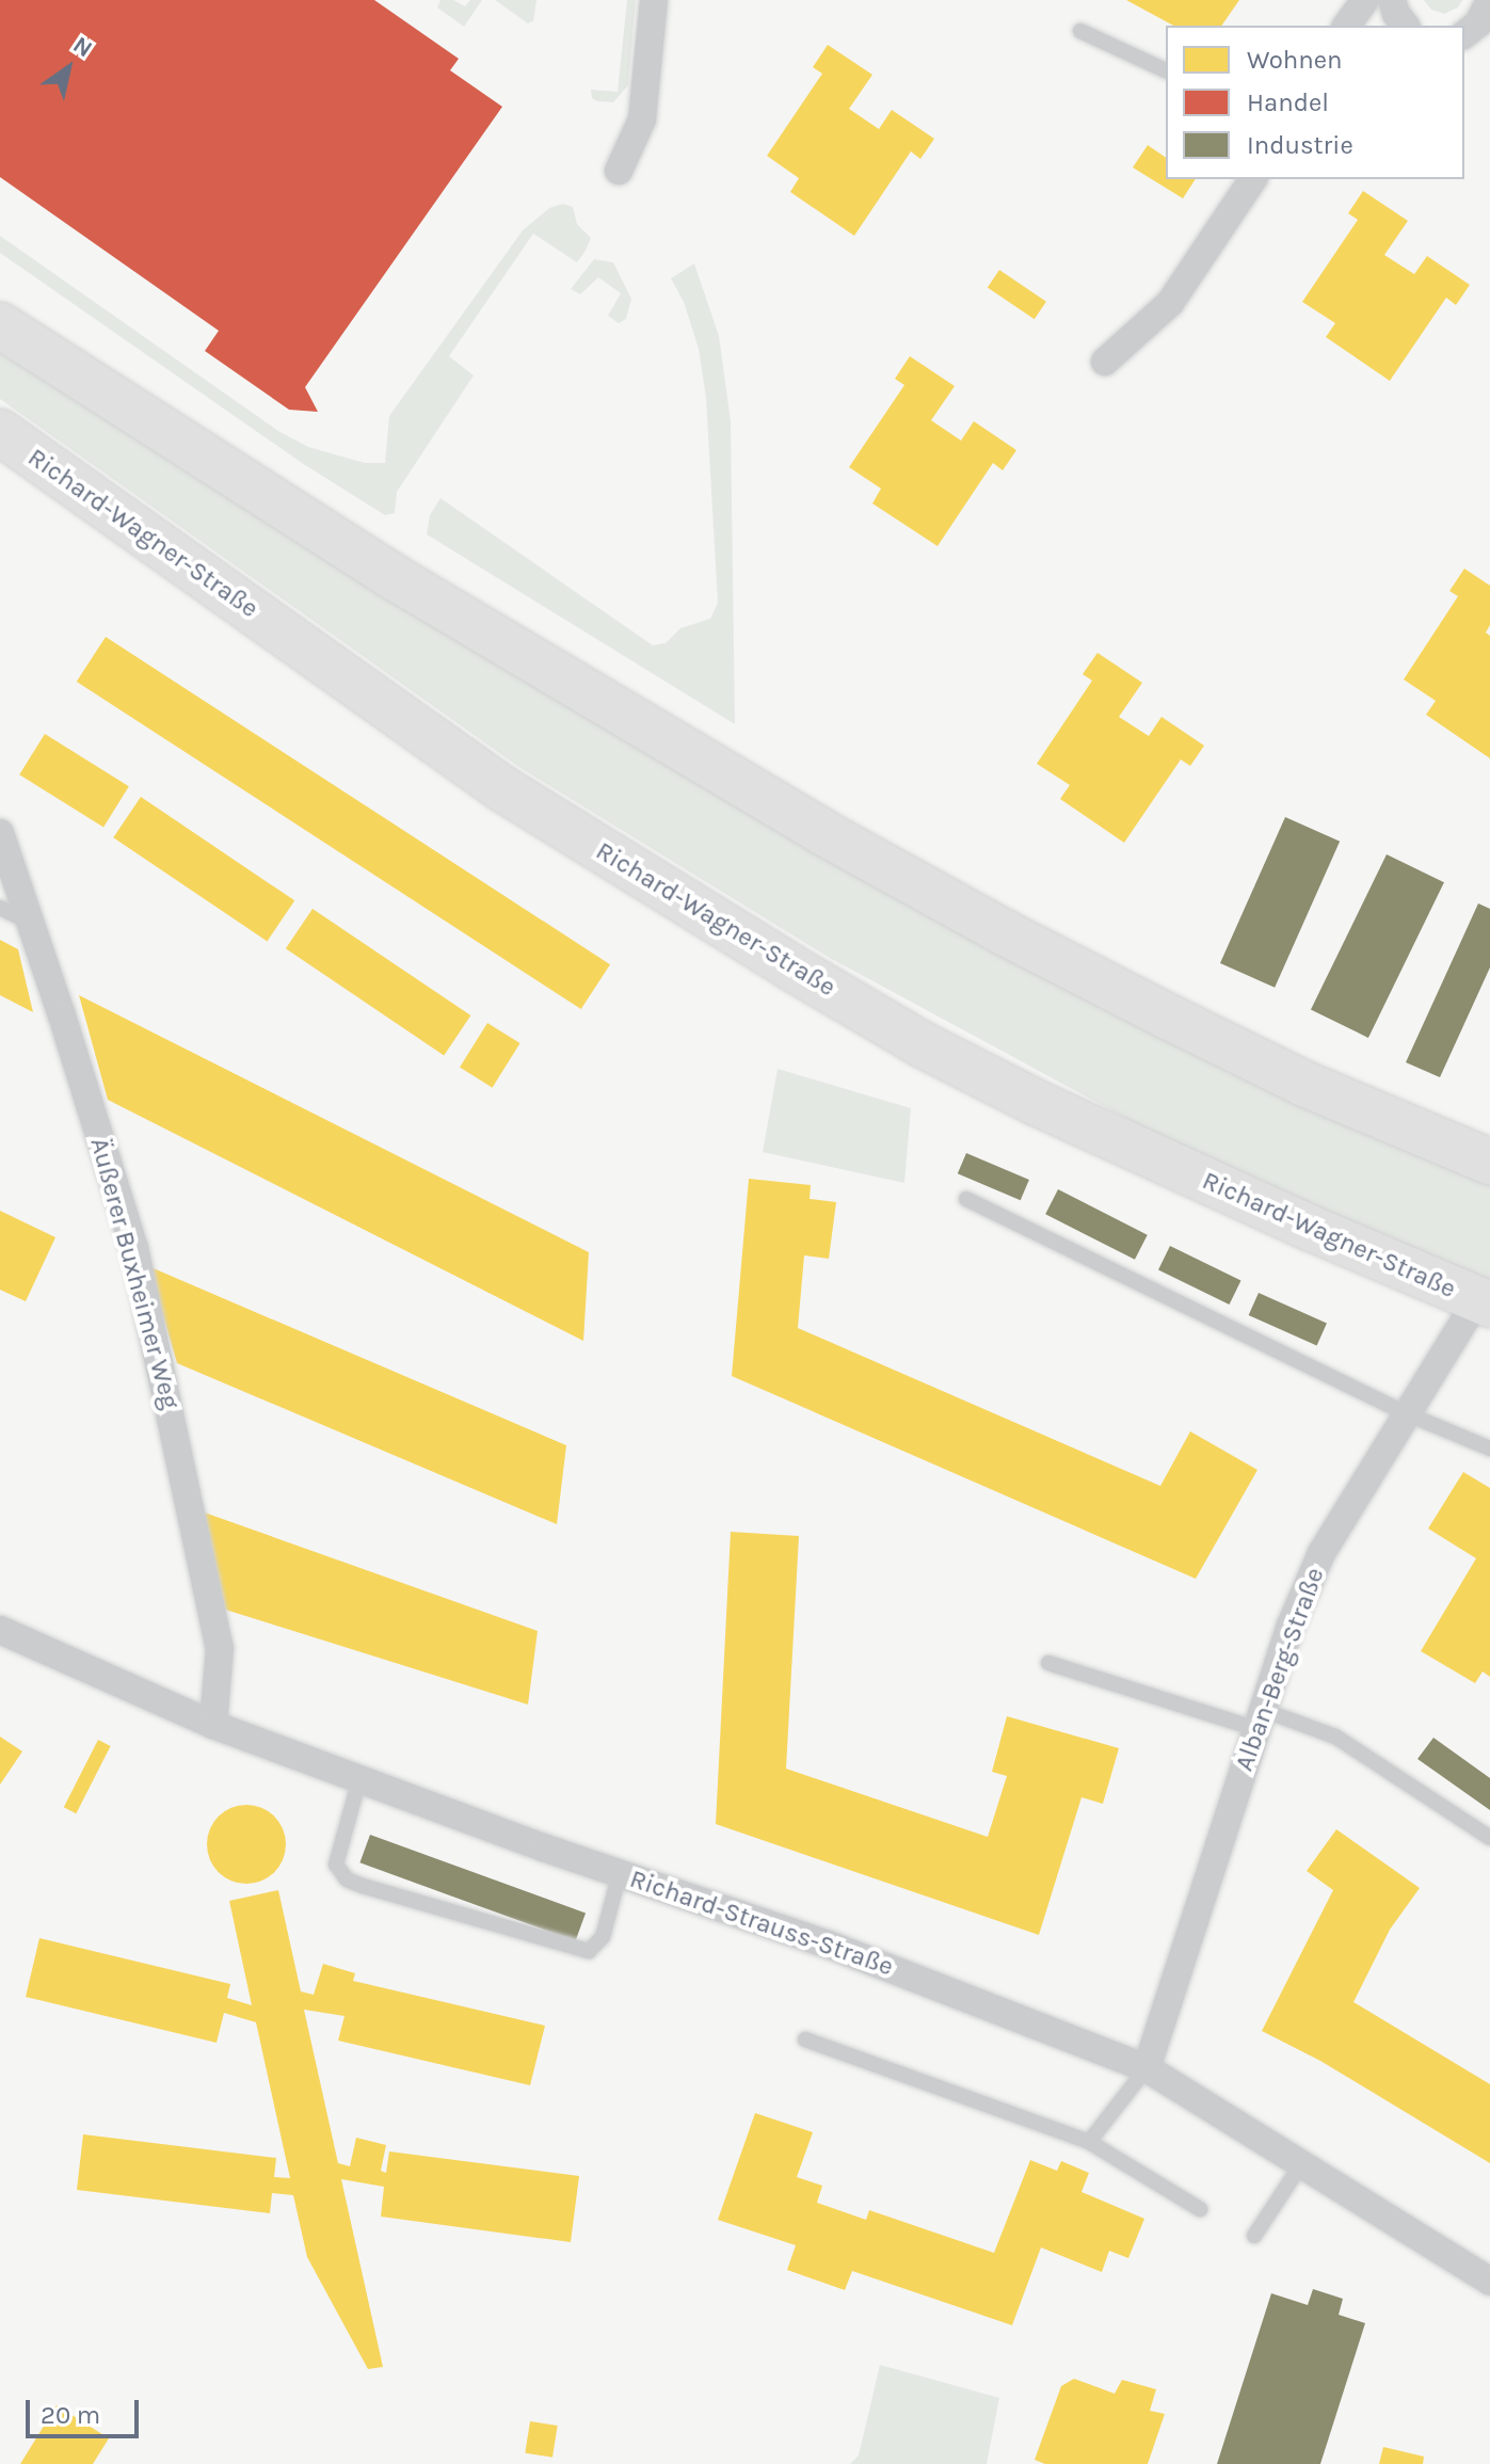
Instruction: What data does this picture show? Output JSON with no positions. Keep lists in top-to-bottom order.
{
  "streets": {
    "main road": ["Richard-Wagner-Straße"],
    "street": ["Äußerer Buxheimer Weg", "Alban-Berg-Straße", "Richard-Strauss-Straße"]
  },
  "crossings": [
    ["Richard-Wagner-Straße", "Alban-Berg-Straße"],
    ["Äußerer Buxheimer Weg", "Richard-Strauss-Straße"],
    ["Alban-Berg-Straße", "Richard-Strauss-Straße"]
  ],
  "legend": ["Wohnen", "Handel", "Industrie"],
  "scale_bar": "20 m",
  "north": "top right"
}
